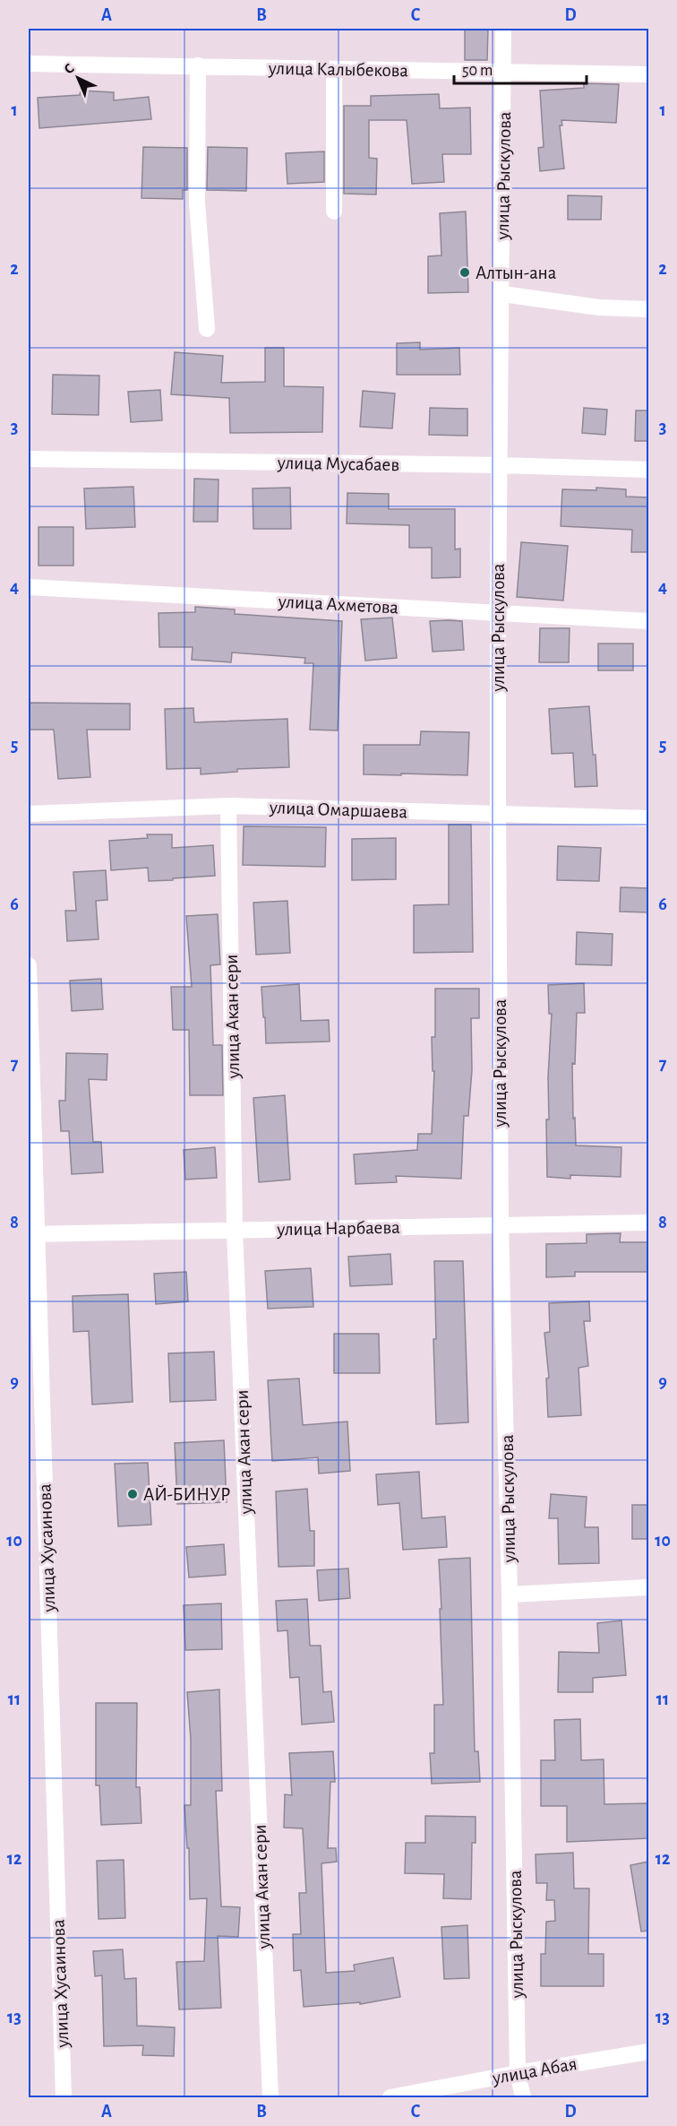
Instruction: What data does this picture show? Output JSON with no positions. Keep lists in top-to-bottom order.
{
  "streets": {
    "street": [
      "улица Калыбекова",
      "улица Рыскулова",
      "улица Мусабаев",
      "улица Ахметова",
      "улица Омаршаева",
      "улица Акан сери",
      "улица Нарбаева",
      "улица Хусаинова",
      "улица Абая"
    ]
  },
  "crossings": [
    ["улица Калыбекова", "улица Рыскулова"],
    ["улица Рыскулова", "улица Мусабаев"],
    ["улица Рыскулова", "улица Ахметова"],
    ["улица Рыскулова", "улица Омаршаева"],
    ["улица Рыскулова", "улица Нарбаева"],
    ["улица Рыскулова", "улица Абая"],
    ["улица Омаршаева", "улица Акан сери"],
    ["улица Акан сери", "улица Нарбаева"],
    ["улица Нарбаева", "улица Хусаинова"]
  ],
  "places": ["Алтын-ана", "АЙ-БИНУР"],
  "scale_bar": "50 m",
  "north": "top left",
  "grid": {
    "columns": [
      "A",
      "B",
      "C",
      "D"
    ],
    "rows": [
      "1",
      "2",
      "3",
      "4",
      "5",
      "6",
      "7",
      "8",
      "9",
      "10",
      "11",
      "12",
      "13"
    ]
  }
}
